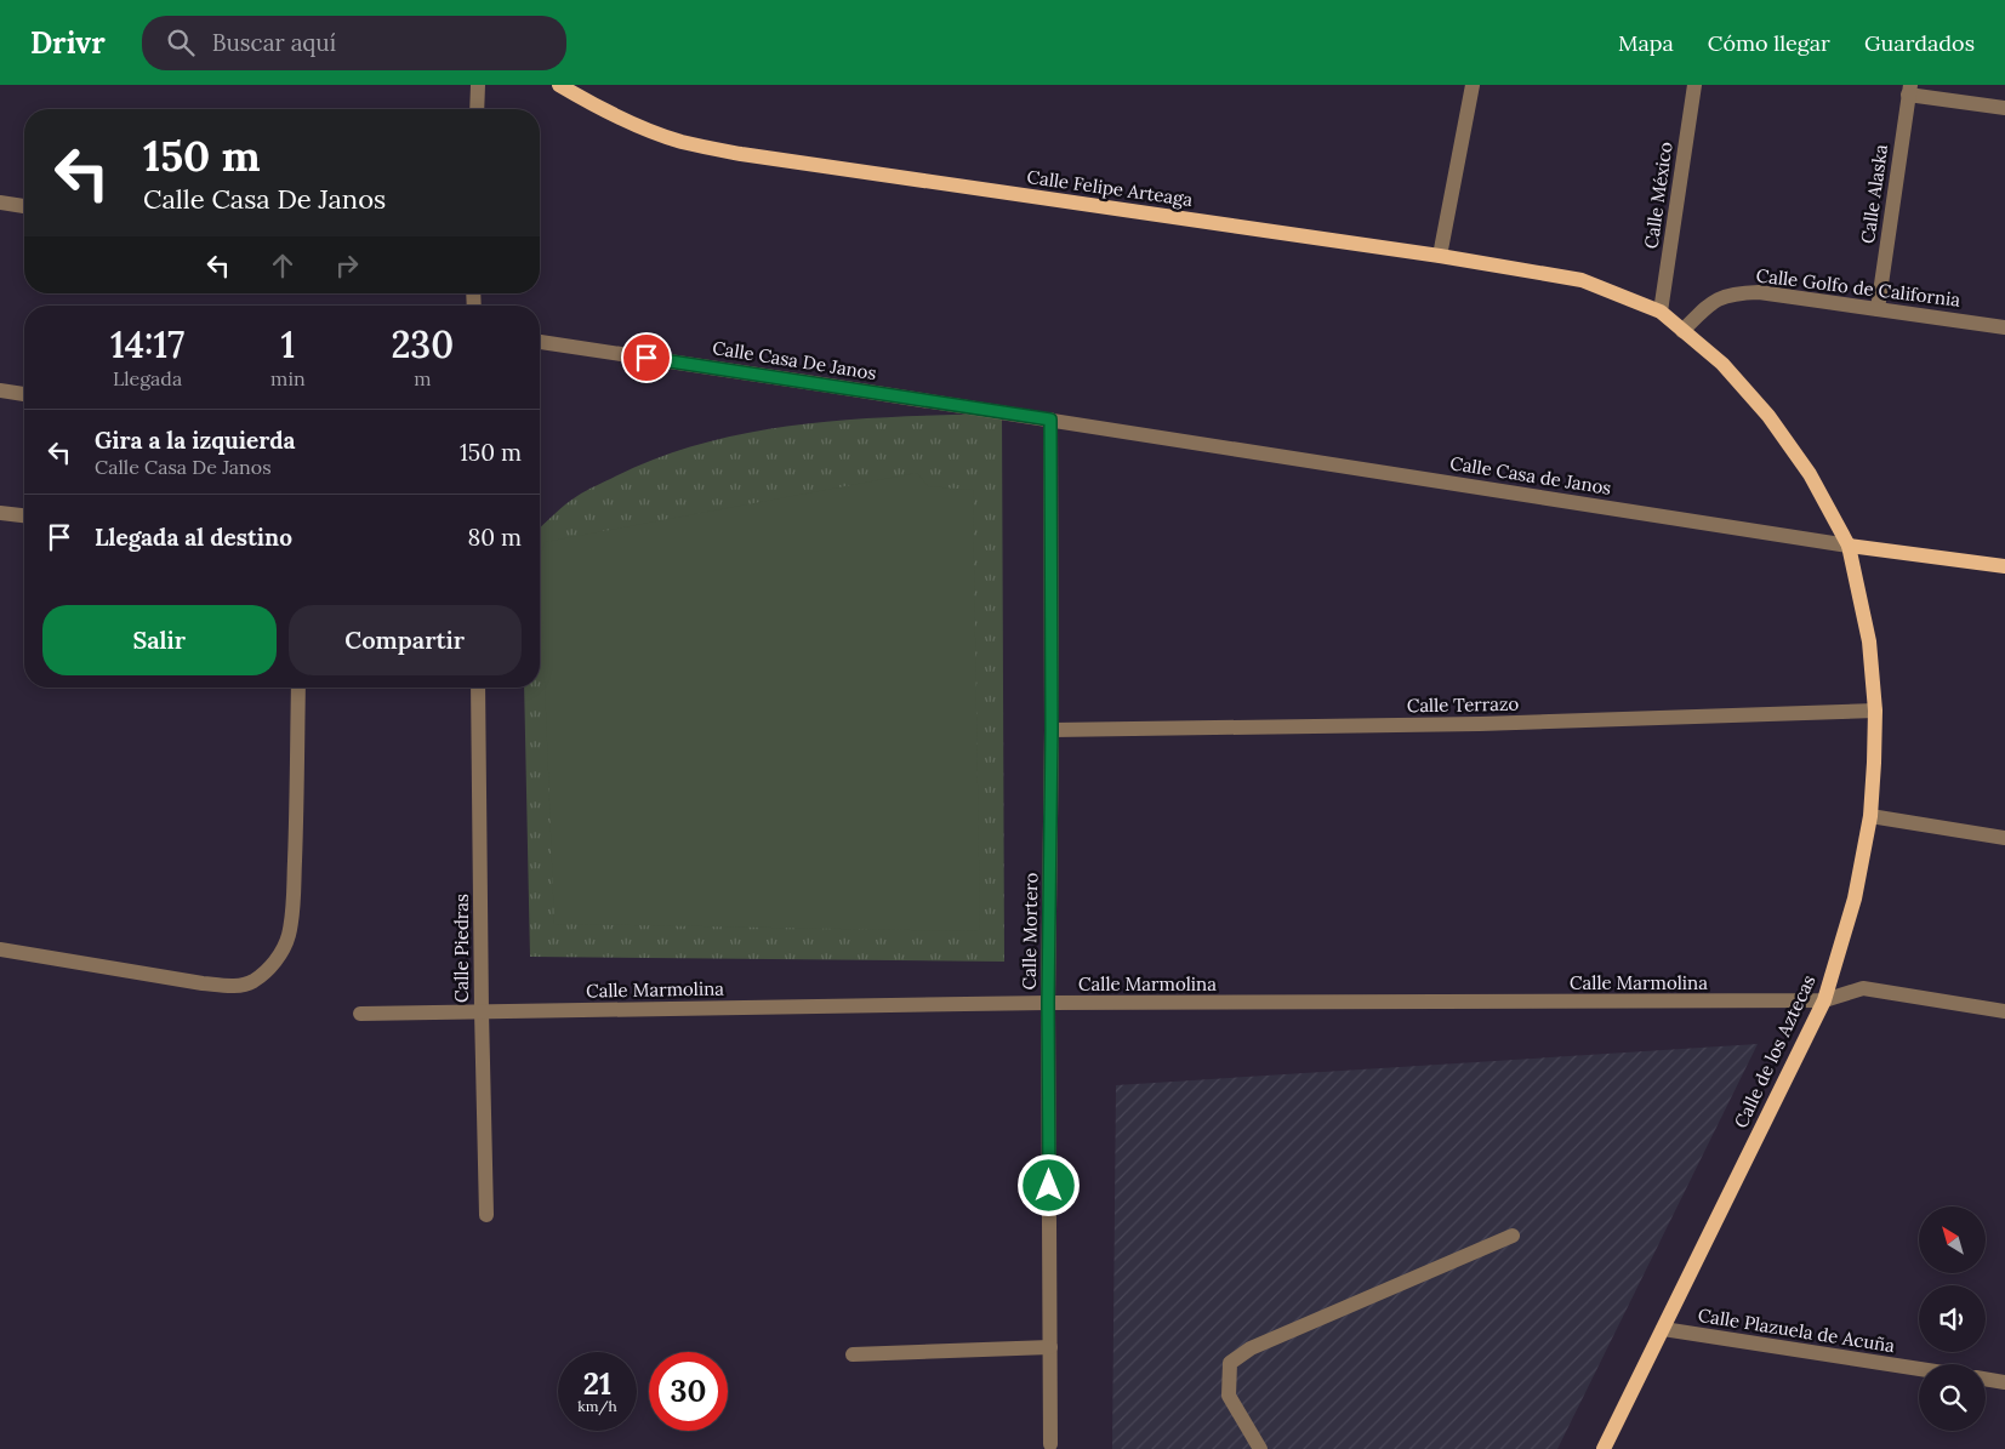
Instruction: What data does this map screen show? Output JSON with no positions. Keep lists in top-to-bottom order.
{
  "streets": {
    "main road": ["Calle Felipe Arteaga", "Calle Casa de Janos", "Calle de los Aztecas"],
    "street": [
      "Calle Alaska",
      "Calle México",
      "Calle Golfo de California",
      "Calle Casa De Janos",
      "Calle Terrazo",
      "Calle Mortero",
      "Calle Piedras",
      "Calle Marmolina",
      "Calle Plazuela de Acuña"
    ]
  },
  "crossings": [
    ["Calle Felipe Arteaga", "Calle México"],
    ["Calle Felipe Arteaga", "Calle de los Aztecas"],
    ["Calle Alaska", "Calle Golfo de California"],
    ["Calle México", "Calle de los Aztecas"],
    ["Calle Golfo de California", "Calle de los Aztecas"],
    ["Calle Casa De Janos", "Calle Casa de Janos"],
    ["Calle Casa De Janos", "Calle Mortero"],
    ["Calle Casa de Janos", "Calle Mortero"],
    ["Calle Casa de Janos", "Calle de los Aztecas"],
    ["Calle Terrazo", "Calle Mortero"],
    ["Calle Terrazo", "Calle de los Aztecas"],
    ["Calle Mortero", "Calle Marmolina"],
    ["Calle Piedras", "Calle Marmolina"],
    ["Calle Marmolina", "Calle de los Aztecas"],
    ["Calle de los Aztecas", "Calle Plazuela de Acuña"]
  ],
  "north": "top left",
  "page": {
    "header": "Drivr",
    "search": "Buscar aquí",
    "nav": ["Mapa", "Cómo llegar", "Guardados"],
    "turn": ["150 m", "Calle Casa De Janos"],
    "eta": [
      "14:17",
      "Llegada",
      "1",
      "min",
      "230",
      "m"
    ],
    "list": [
      {
        "name": "Gira a la izquierda",
        "note": "Calle Casa De Janos",
        "value": "150 m"
      },
      {
        "name": "Llegada al destino",
        "value": "80 m"
      }
    ],
    "buttons": ["Salir", "Compartir"],
    "speed": "21 km/h",
    "limit": "30"
  }
}
